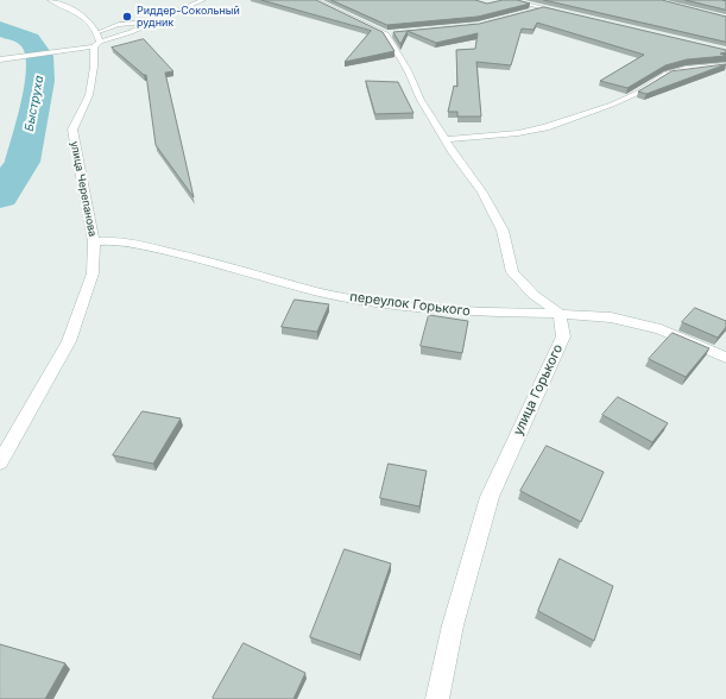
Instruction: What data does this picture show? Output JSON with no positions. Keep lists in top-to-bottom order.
{
  "streets": {
    "street": ["улица Черепанова", "переулок Горького", "улица Горького"]
  },
  "crossings": [
    ["улица Черепанова", "переулок Горького"],
    ["переулок Горького", "улица Горького"]
  ],
  "water": ["Быструха"],
  "places": ["Риддер-Сокольный рудник"]
}
